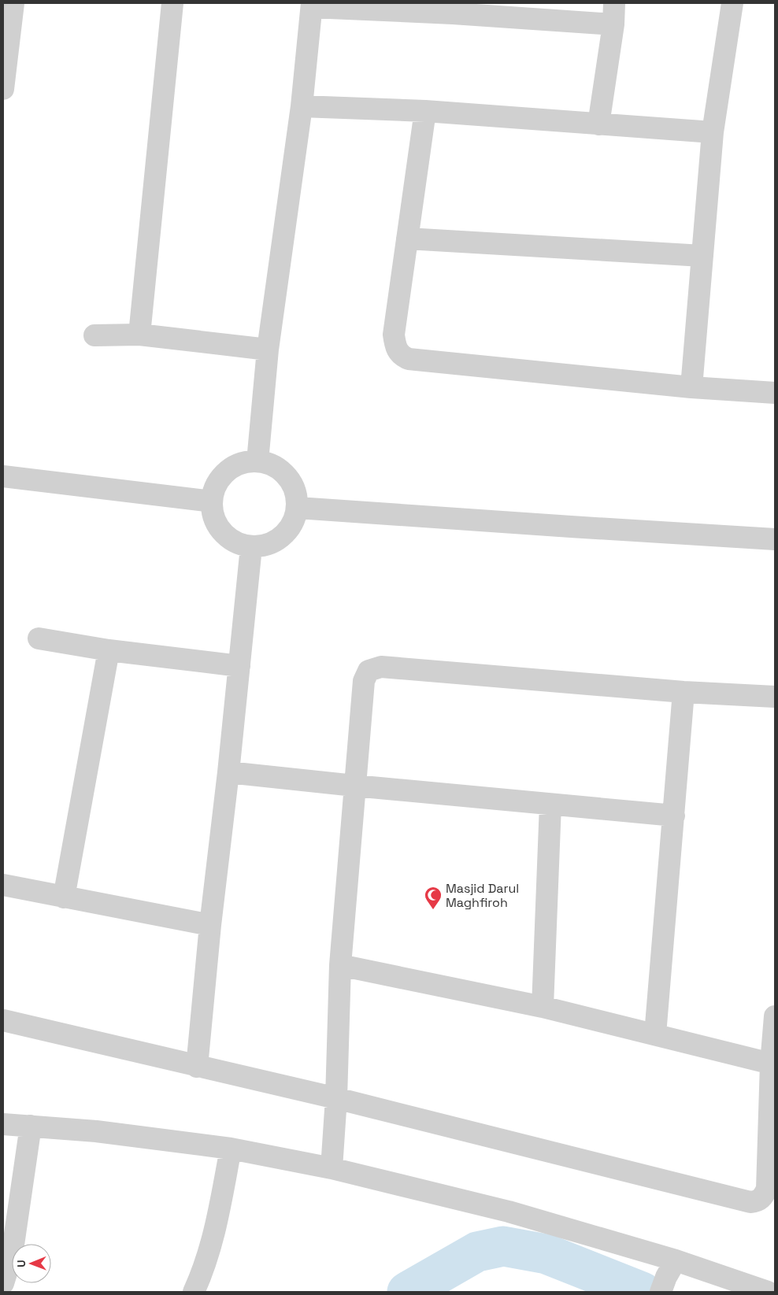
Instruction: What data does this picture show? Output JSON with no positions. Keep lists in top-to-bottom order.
{
  "places": {
    "mosque": ["Masjid Darul Maghfiroh"]
  },
  "north": "left"
}
